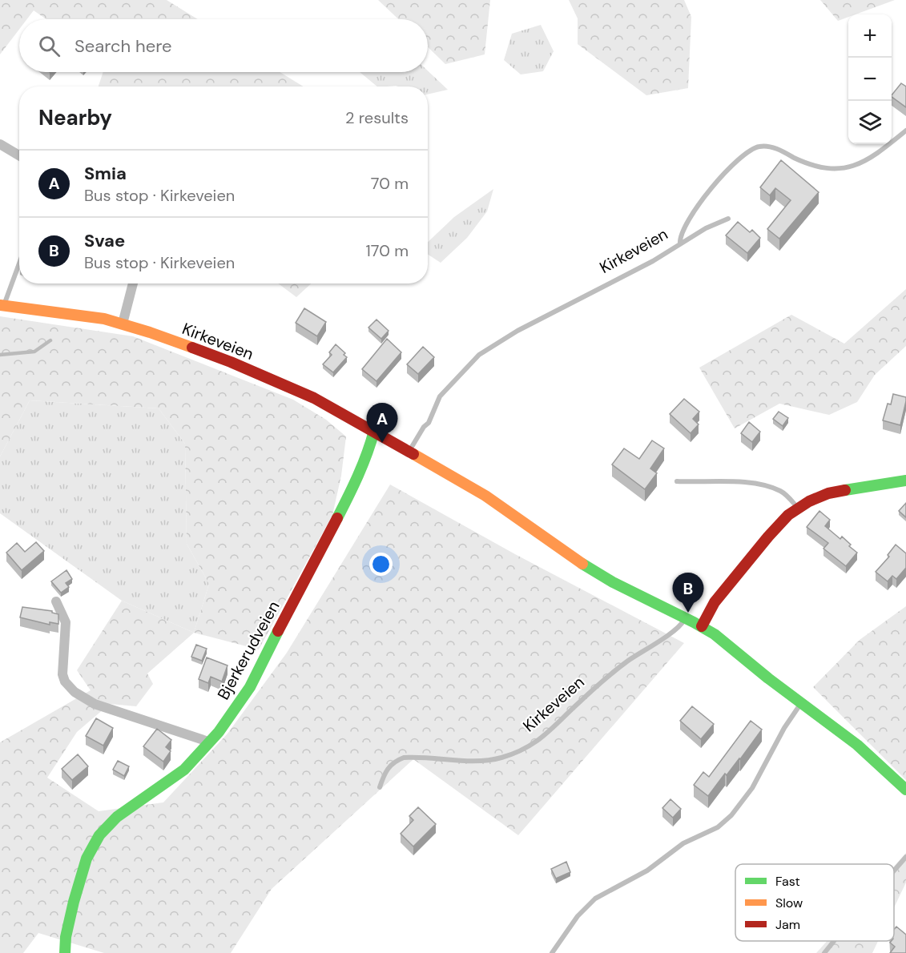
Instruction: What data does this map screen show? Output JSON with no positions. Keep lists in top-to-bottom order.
{
  "streets": {
    "main road": ["Kirkeveien", "Bjerkerudveien"]
  },
  "crossings": [
    ["Kirkeveien", "Bjerkerudveien"]
  ],
  "legend": ["Fast", "Slow", "Jam"],
  "page": {
    "map_buttons": ["+", "−"],
    "search": "Search here",
    "heading": ["Nearby", "2 results"],
    "list": [
      {
        "mark": "A",
        "name": "Smia",
        "note": "Bus stop · Kirkeveien",
        "value": "70 m"
      },
      {
        "mark": "B",
        "name": "Svae",
        "note": "Bus stop · Kirkeveien",
        "value": "170 m"
      }
    ],
    "pins": ["A", "B"]
  }
}
